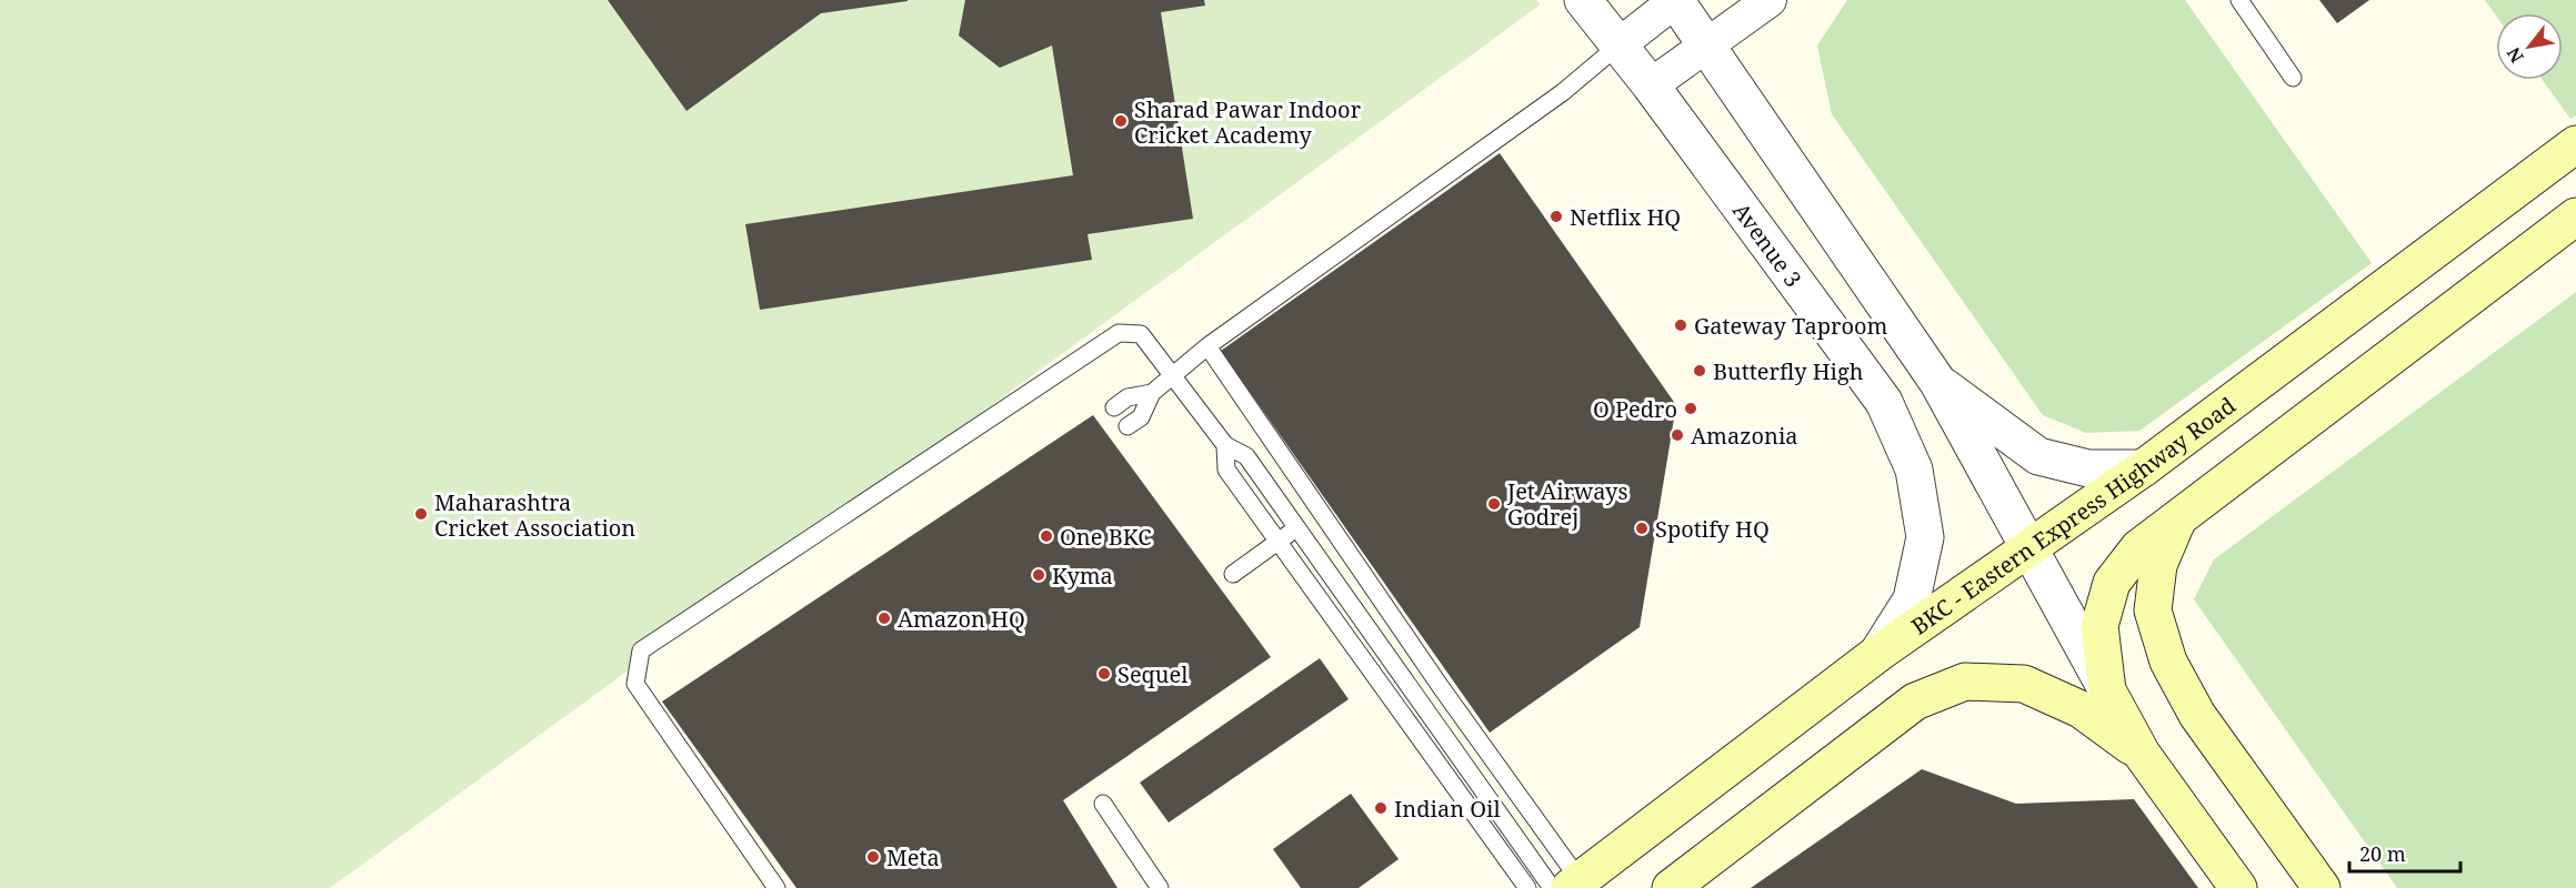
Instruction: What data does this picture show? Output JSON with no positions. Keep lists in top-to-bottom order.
{
  "streets": {
    "main road": ["BKC - Eastern Express Highway Road"],
    "street": ["Avenue 3"]
  },
  "crossings": [
    ["Avenue 3", "BKC - Eastern Express Highway Road"]
  ],
  "places": [
    "Sharad Pawar Indoor Cricket Academy",
    "Netflix HQ",
    "Gateway Taproom",
    "Butterfly High",
    "O Pedro",
    "Amazonia",
    "Jet Airways Godrej",
    "Maharashtra Cricket Association",
    "Spotify HQ",
    "One BKC",
    "Kyma",
    "Amazon HQ",
    "Sequel",
    "Indian Oil",
    "Meta"
  ],
  "scale_bar": "20 m",
  "north": "bottom left"
}
